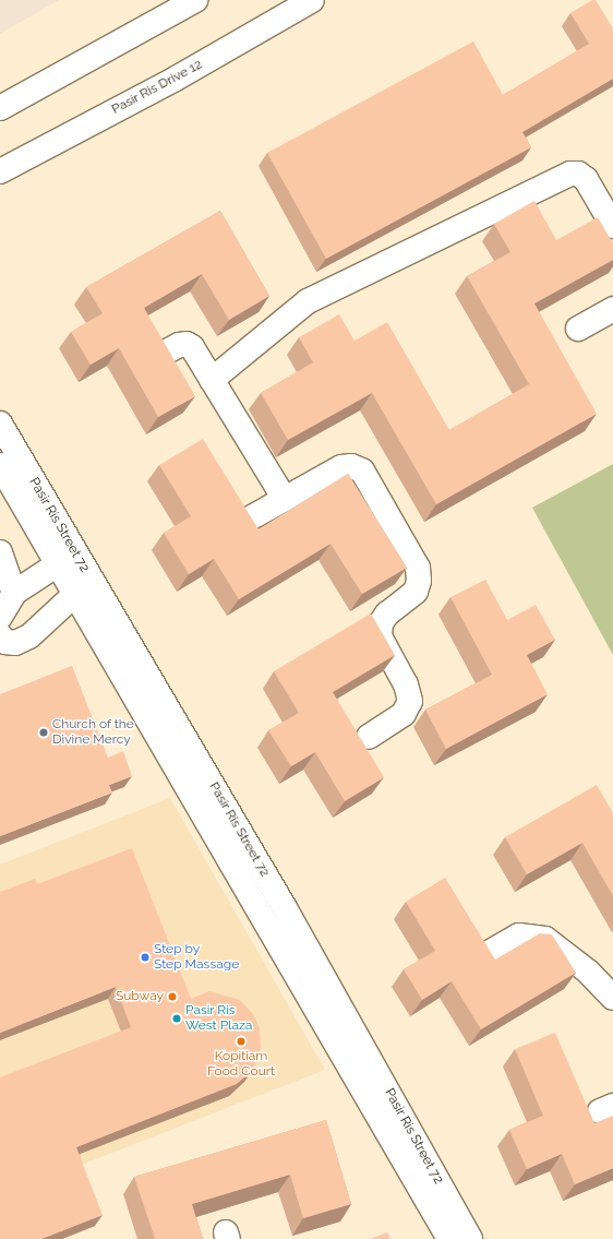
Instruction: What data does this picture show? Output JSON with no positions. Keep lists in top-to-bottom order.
{
  "streets": {
    "street": ["Pasir Ris Drive 12", "Pasir Ris Street 72"]
  },
  "places": [
    "Church of the Divine Mercy",
    "Step by Step Massage",
    "Subway",
    "Pasir Ris West Plaza",
    "Kopitiam Food Court"
  ]
}
